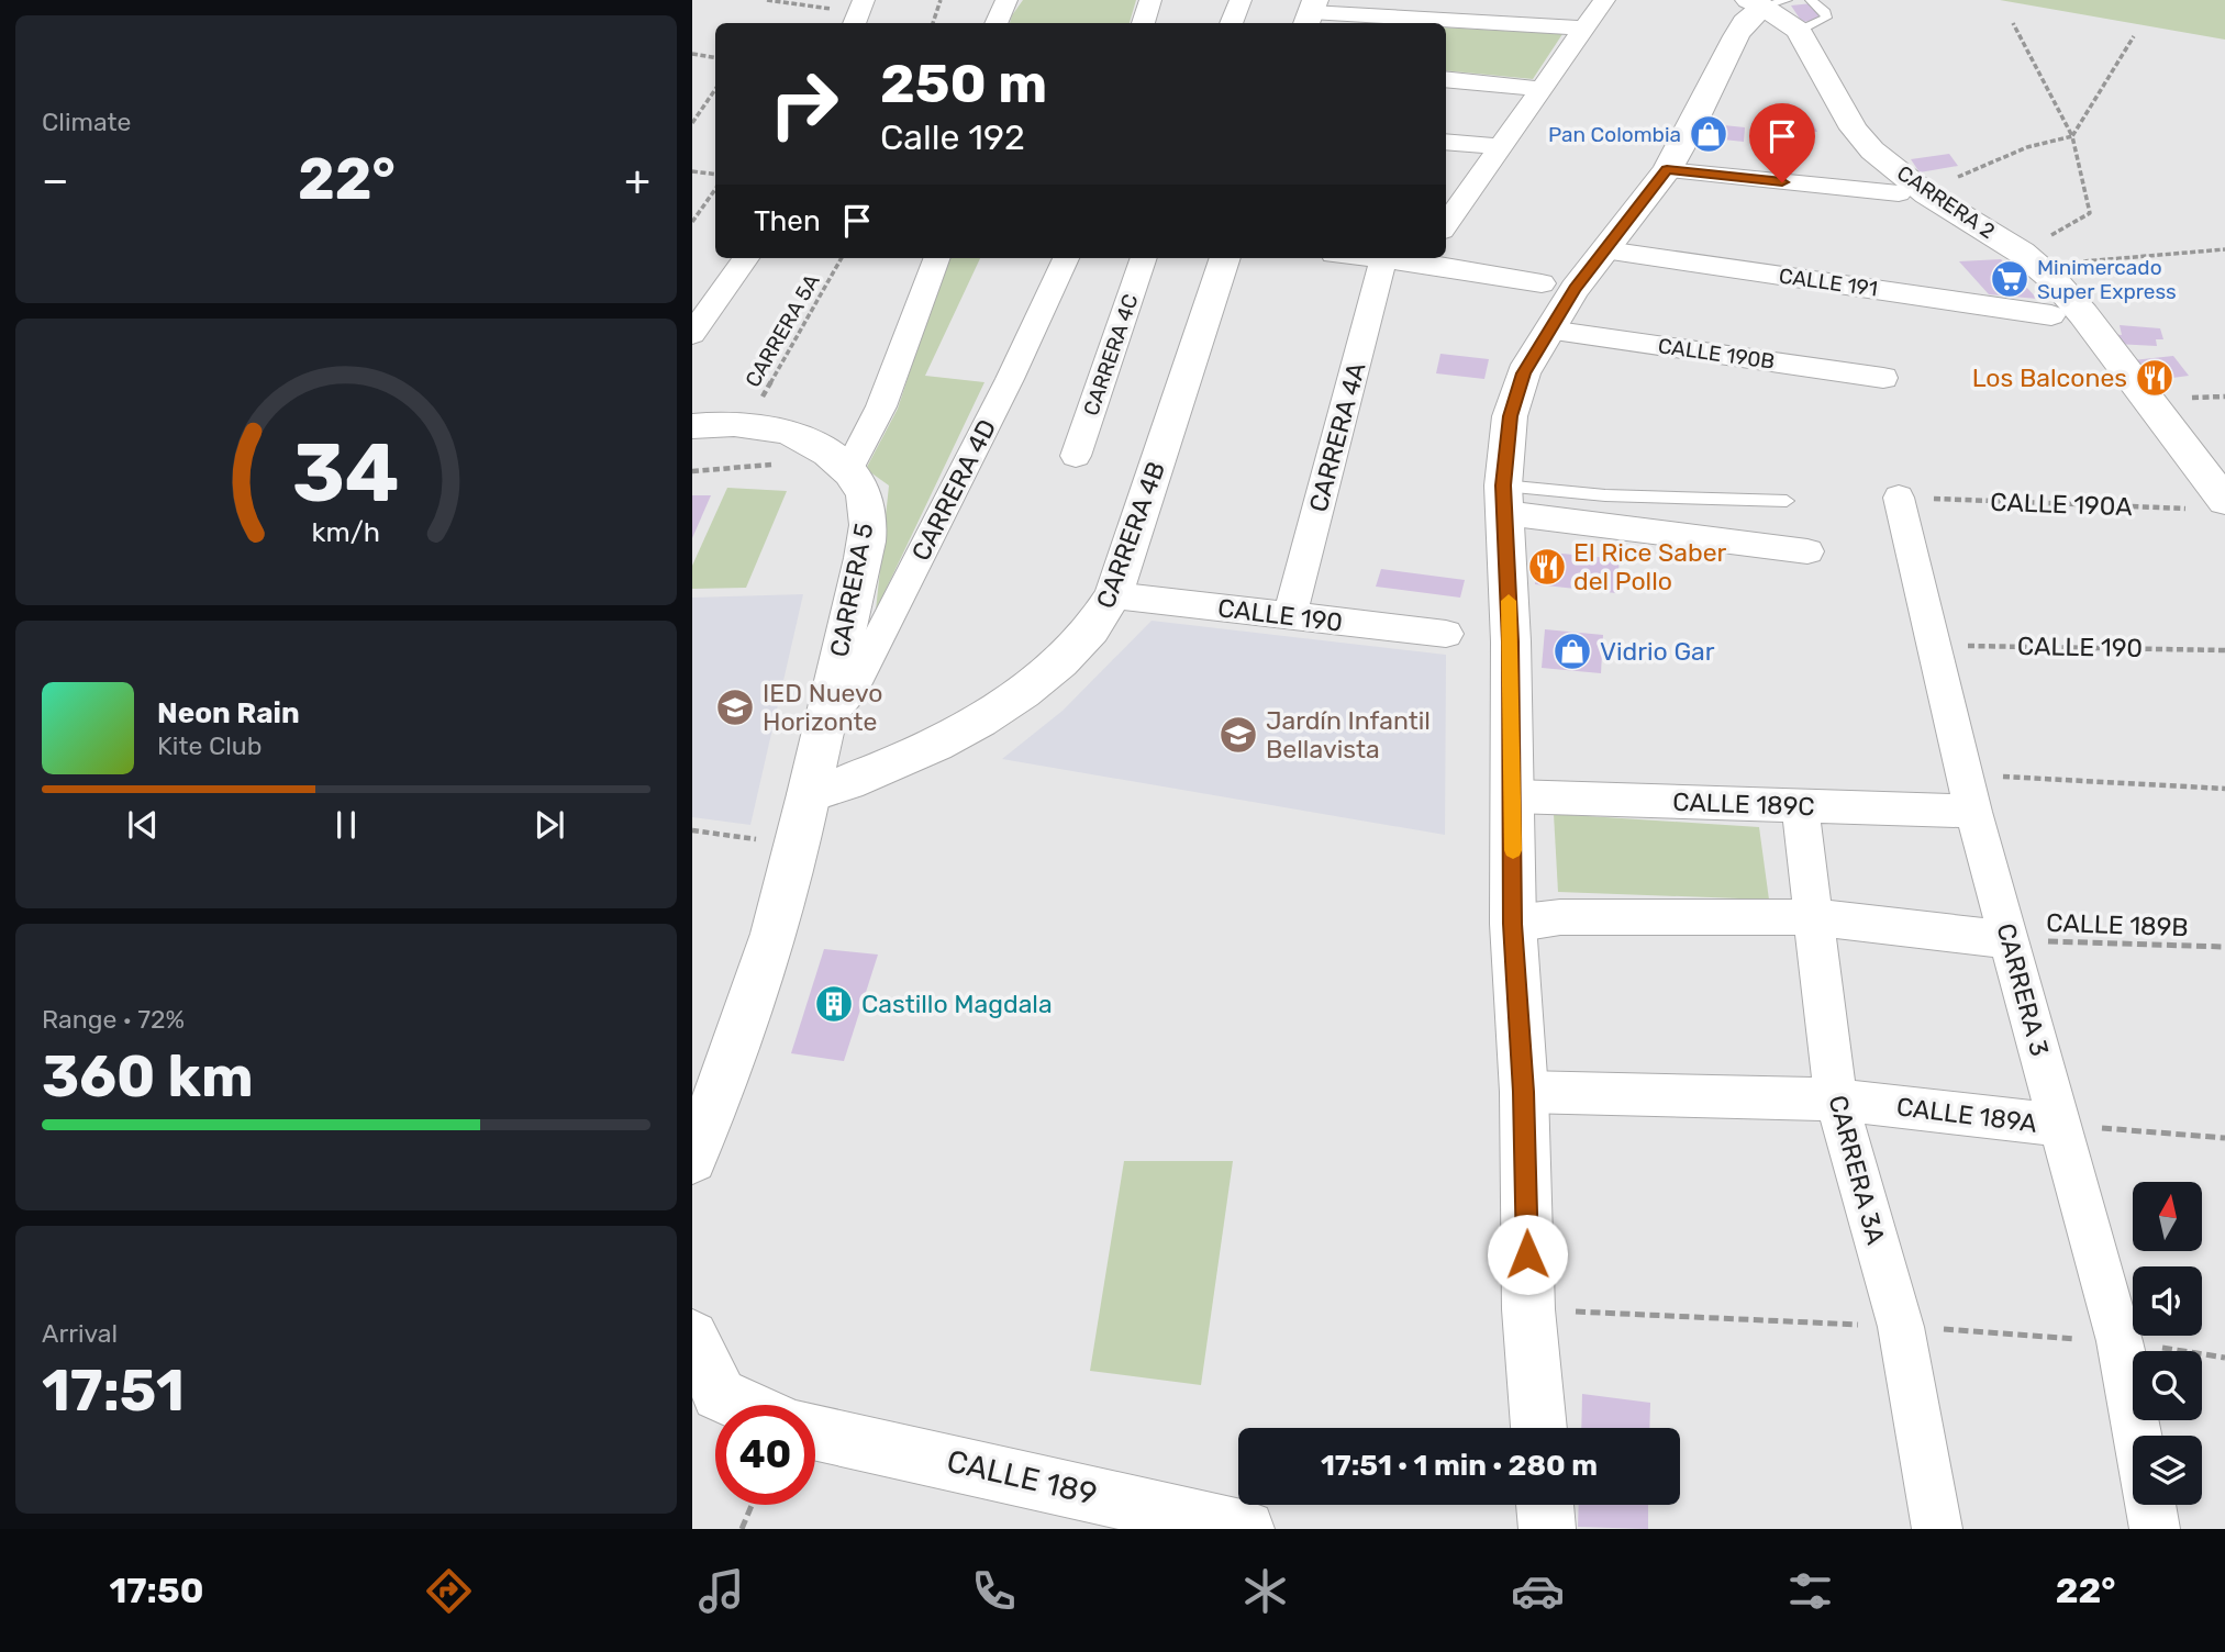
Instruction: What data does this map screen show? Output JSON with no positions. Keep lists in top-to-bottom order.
{
  "streets": {
    "street": [
      "CARRERA 2",
      "CALLE 191",
      "CALLE 190B",
      "CARRERA 4C",
      "CARRERA 4A",
      "CARRERA 4D",
      "CARRERA 4B",
      "CARRERA 5",
      "CALLE 190",
      "CALLE 189C",
      "CARRERA 3",
      "CALLE 189A",
      "CARRERA 3A",
      "CALLE 189"
    ],
    "path": ["CARRERA 5A", "CALLE 190A", "CALLE 189B"]
  },
  "crossings": [
    ["CARRERA 2", "CALLE 190A"],
    ["CARRERA 4A", "CALLE 190"],
    ["CARRERA 4D", "CARRERA 5"],
    ["CALLE 190A", "CARRERA 3"],
    ["CARRERA 4B", "CARRERA 5"],
    ["CARRERA 4B", "CALLE 190"],
    ["CALLE 190", "CARRERA 3"],
    ["CALLE 189C", "CARRERA 3"],
    ["CALLE 189C", "CARRERA 3A"],
    ["CALLE 189B", "CARRERA 3"],
    ["CARRERA 3", "CALLE 189A"],
    ["CALLE 189A", "CARRERA 3A"]
  ],
  "places": {
    "shop": ["Pan Colombia", "Vidrio Gar"],
    "supermarket": ["Minimercado Super Express"],
    "restaurant": ["Los Balcones", "El Rice Saber del Pollo"],
    "school or university": ["IED Nuevo Horizonte", "Jardín Infantil Bellavista"],
    "building": ["Castillo Magdala"]
  },
  "north": "top",
  "page": {
    "tile": [
      "Climate",
      ["Range · 72%", "360 km"],
      ["Arrival", "17:51"]
    ],
    "turn": ["250 m", "Calle 192"],
    "heat": ["−", "22°", "+"],
    "then": "Then",
    "song": ["Neon Rain", "Kite Club"],
    "limit": "40",
    "trip": "17:51 · 1 min · 280 m",
    "tabs": ["17:50", "22°"],
    "gauge": ["34", "km/h"]
  }
}
